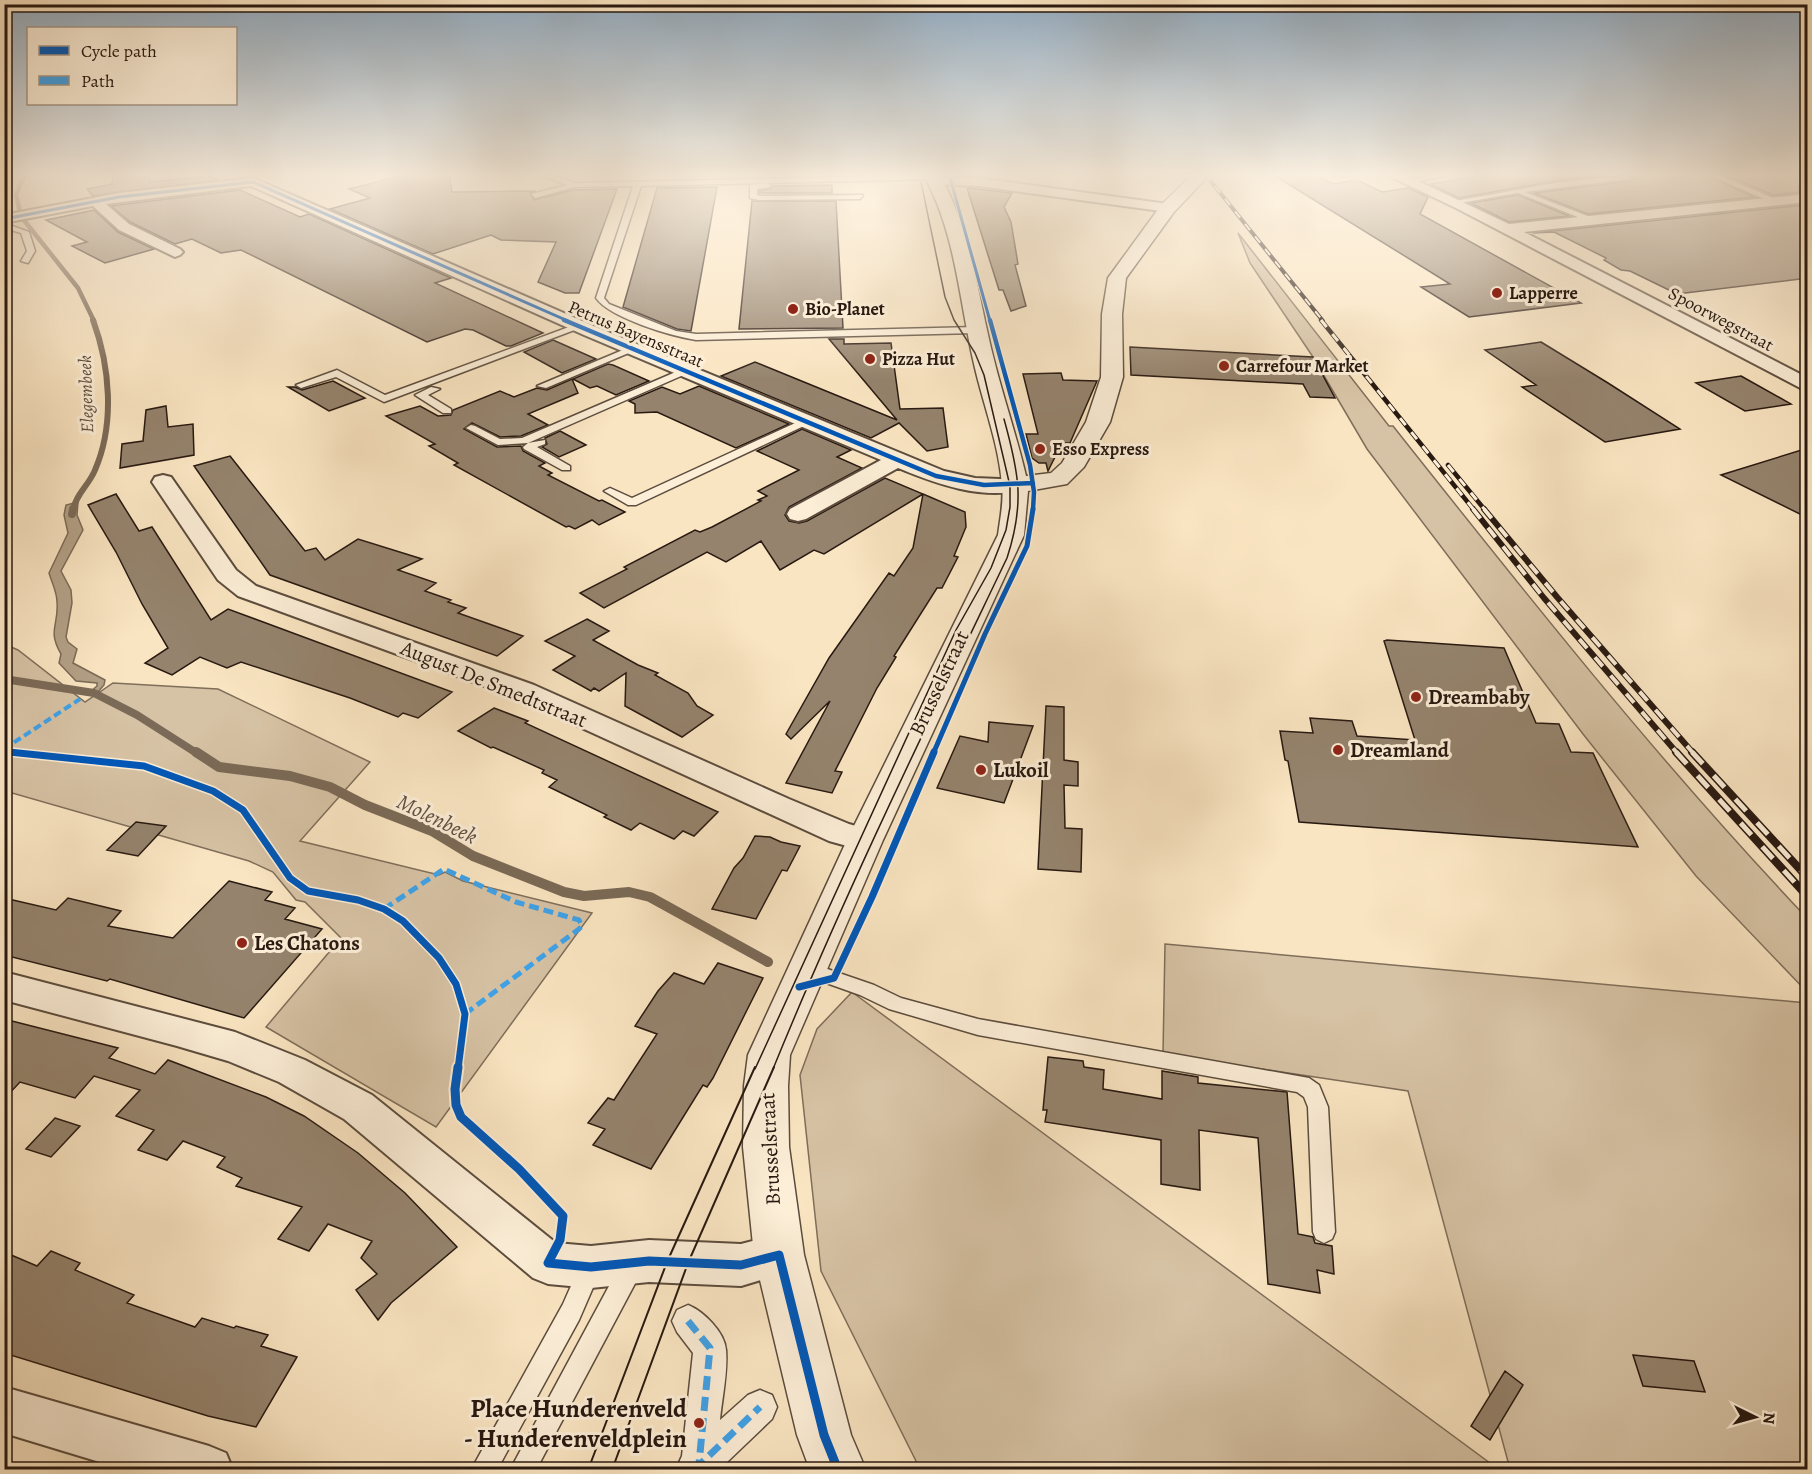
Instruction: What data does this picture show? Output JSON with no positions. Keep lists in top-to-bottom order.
{
  "streets": {
    "street": [
      "Spoorwegstraat",
      "Petrus Bayensstraat",
      "Brusselstraat",
      "August De Smedtstraat"
    ]
  },
  "crossings": [
    ["Petrus Bayensstraat", "Brusselstraat"],
    ["Brusselstraat", "August De Smedtstraat"]
  ],
  "water": ["Elegembeek", "Molenbeek"],
  "places": [
    "Lapperre",
    "Bio-Planet",
    "Pizza Hut",
    "Carrefour Market",
    "Esso Express",
    "Dreambaby",
    "Dreamland",
    "Lukoil",
    "Les Chatons",
    "Place Hunderenveld - Hunderenveldplein"
  ],
  "legend": ["Cycle path", "Path"],
  "north": "right"
}
